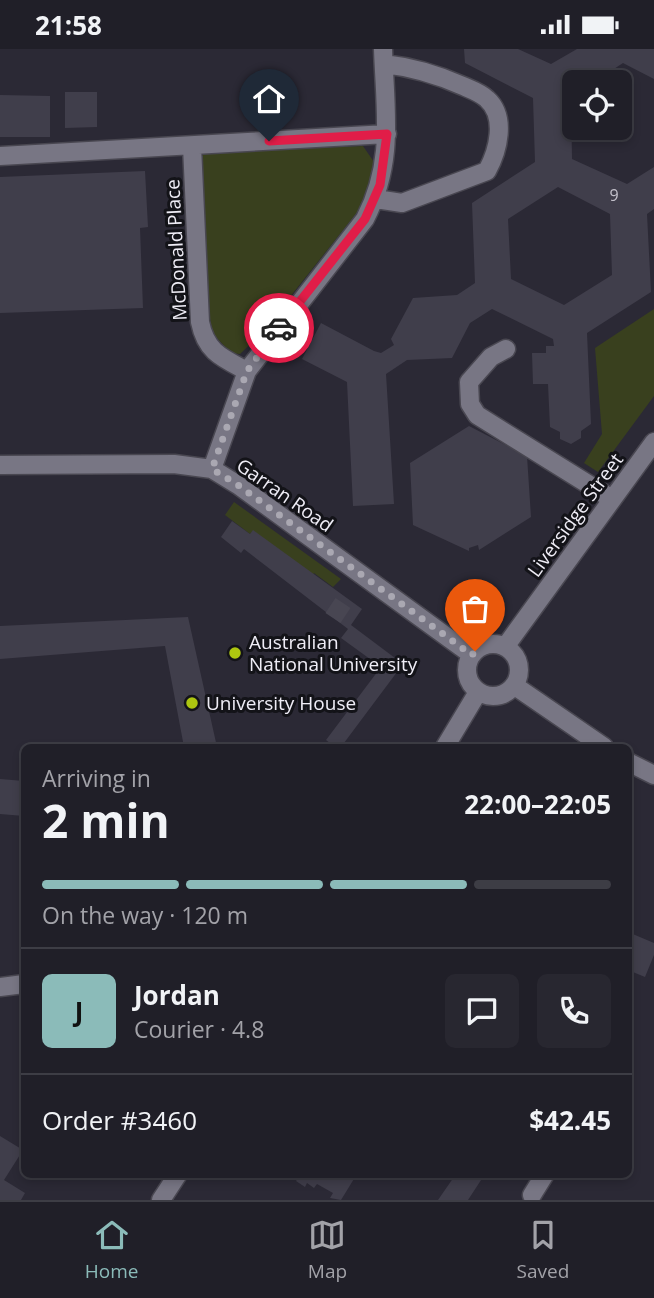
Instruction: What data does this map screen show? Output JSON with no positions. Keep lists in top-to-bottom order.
{
  "streets": {
    "street": ["McDonald Place", "Garran Road", "Liversidge Street"]
  },
  "crossings": [
    ["Garran Road", "Liversidge Street"]
  ],
  "places": ["Australian National University", "University House"],
  "house_numbers": ["9"],
  "page": {
    "status": "21:58",
    "heading": ["2 min", "Arriving in", "22:00–22:05"],
    "panel": [
      "Jordan",
      "Courier · 4.8",
      "Order #3460",
      "$42.45"
    ],
    "bar": "On the way · 120 m",
    "round": "J",
    "tabs": ["Home", "Map", "Saved"]
  }
}
